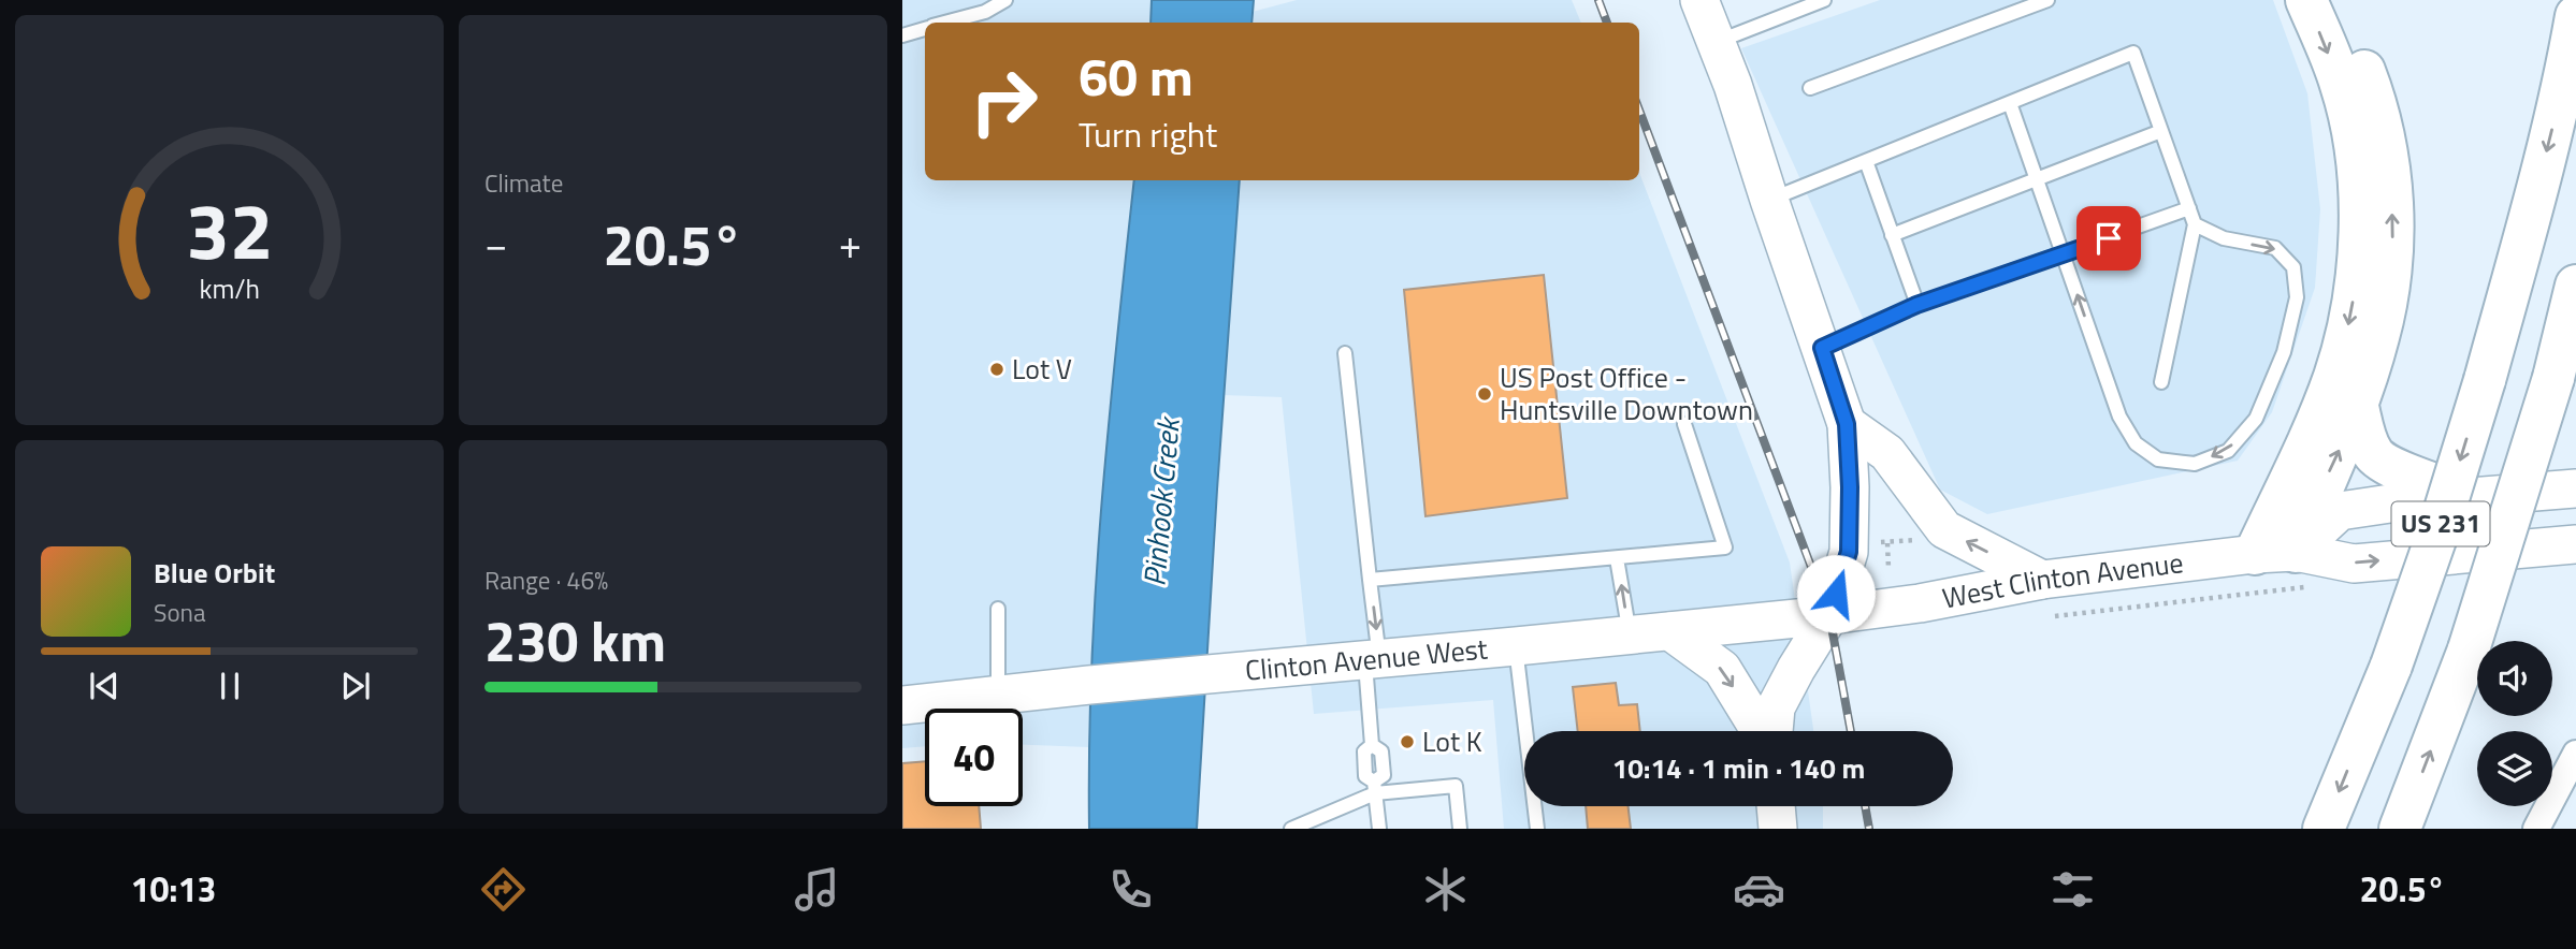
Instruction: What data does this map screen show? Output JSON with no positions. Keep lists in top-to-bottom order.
{
  "streets": {
    "highway": ["US 231"],
    "street": ["West Clinton Avenue", "Clinton Avenue West"]
  },
  "crossings": [
    ["West Clinton Avenue", "Clinton Avenue West"]
  ],
  "water": ["Pinhook Creek"],
  "places": ["Lot V", "US Post Office - Huntsville Downtown", "Lot K"],
  "page": {
    "tile": [
      "Climate",
      ["Range · 46%", "230 km"]
    ],
    "turn": ["60 m", "Turn right"],
    "heat": ["−", "20.5°", "+"],
    "song": ["Blue Orbit", "Sona"],
    "limit": "40",
    "trip": "10:14 · 1 min · 140 m",
    "tabs": ["10:13", "20.5°"],
    "gauge": ["32", "km/h"]
  }
}
